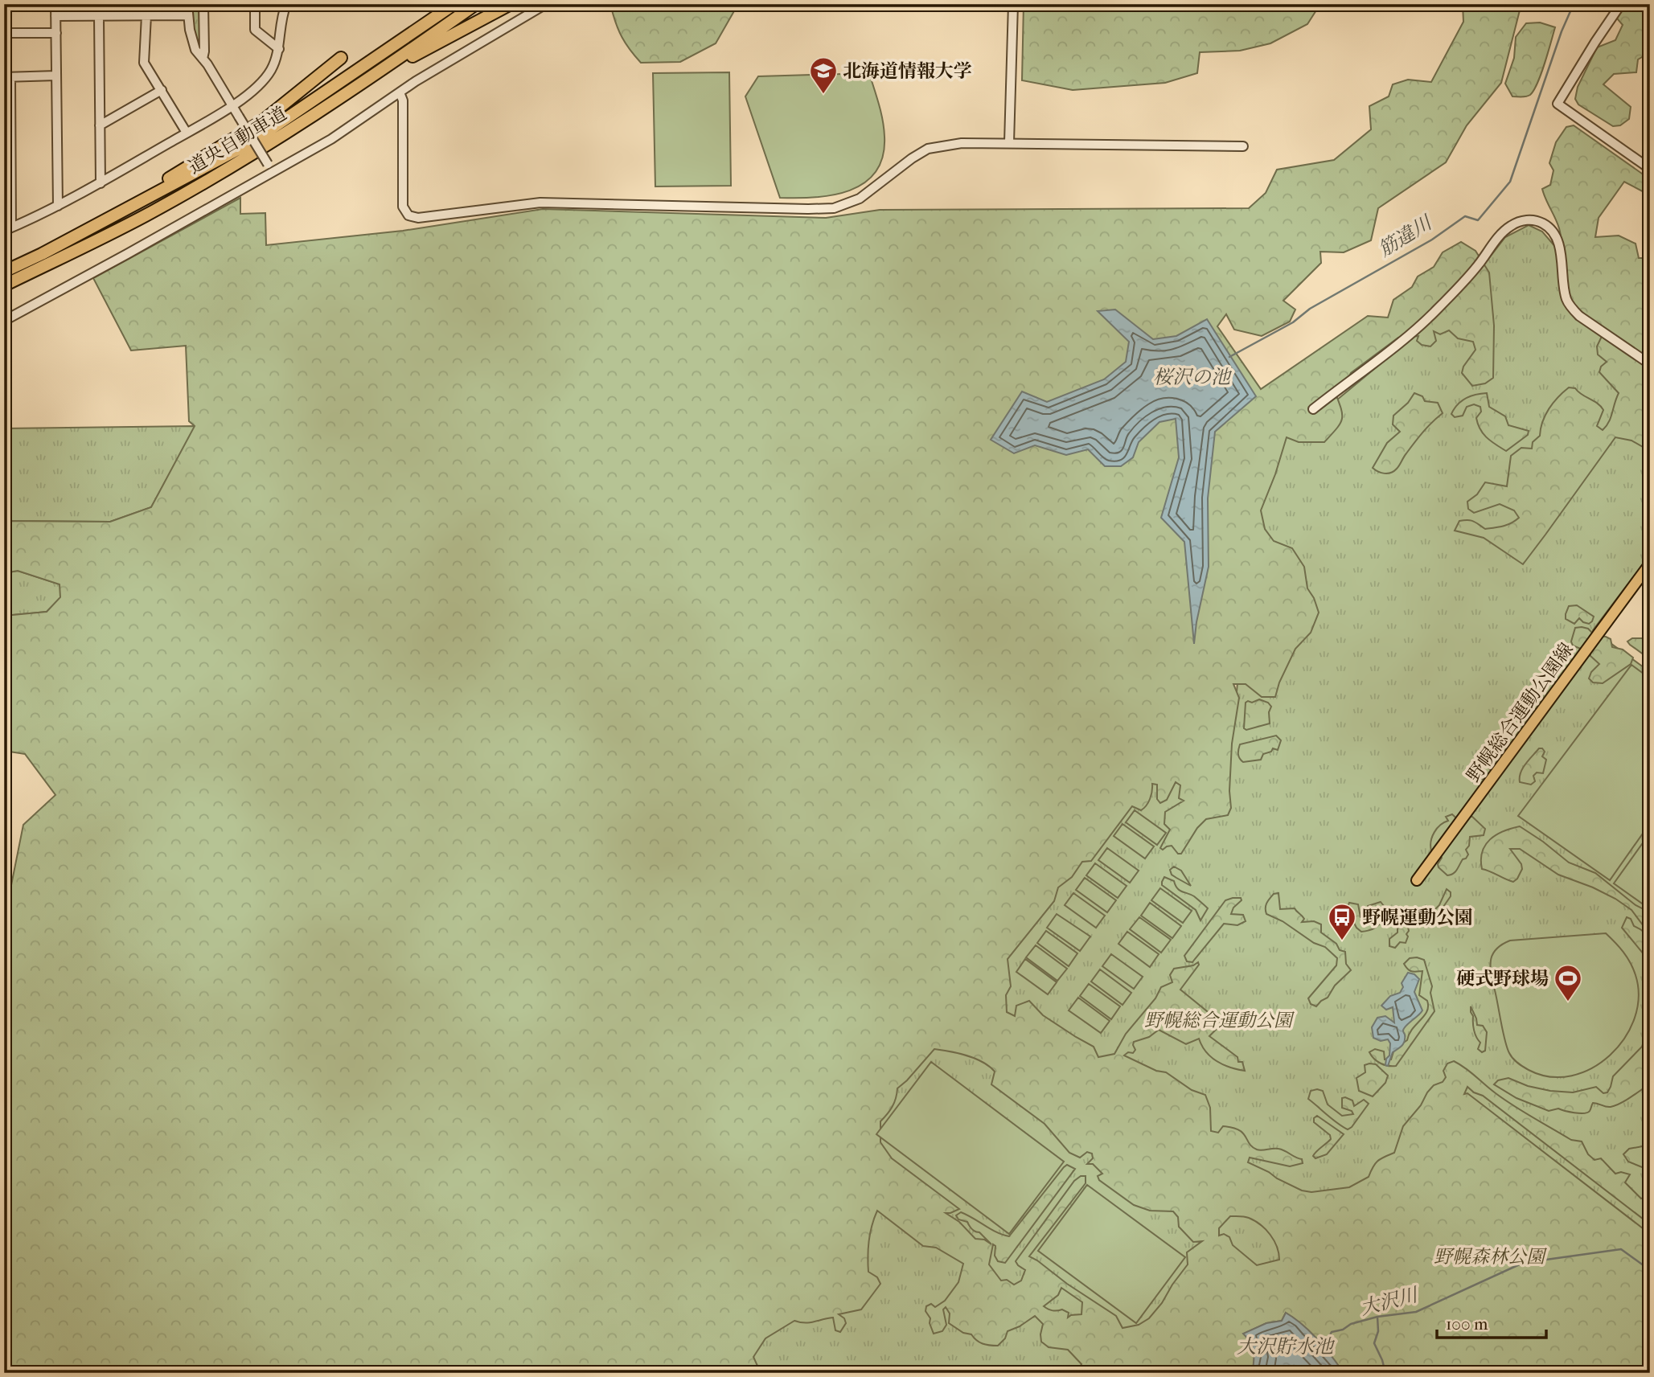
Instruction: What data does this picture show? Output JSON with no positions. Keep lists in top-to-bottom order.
{
  "streets": {
    "highway": ["道央自動車道"],
    "main road": ["野幌総合運動公園線"]
  },
  "water": [
    "筋違川",
    "桜沢の池",
    "大沢川",
    "大沢貯水池"
  ],
  "parks": ["野幌総合運動公園", "野幌森林公園"],
  "places": {
    "school or university": ["北海道情報大学"],
    "bus stop": ["野幌運動公園"],
    "sports": ["硬式野球場"]
  },
  "scale_bar": "100 m"
}
